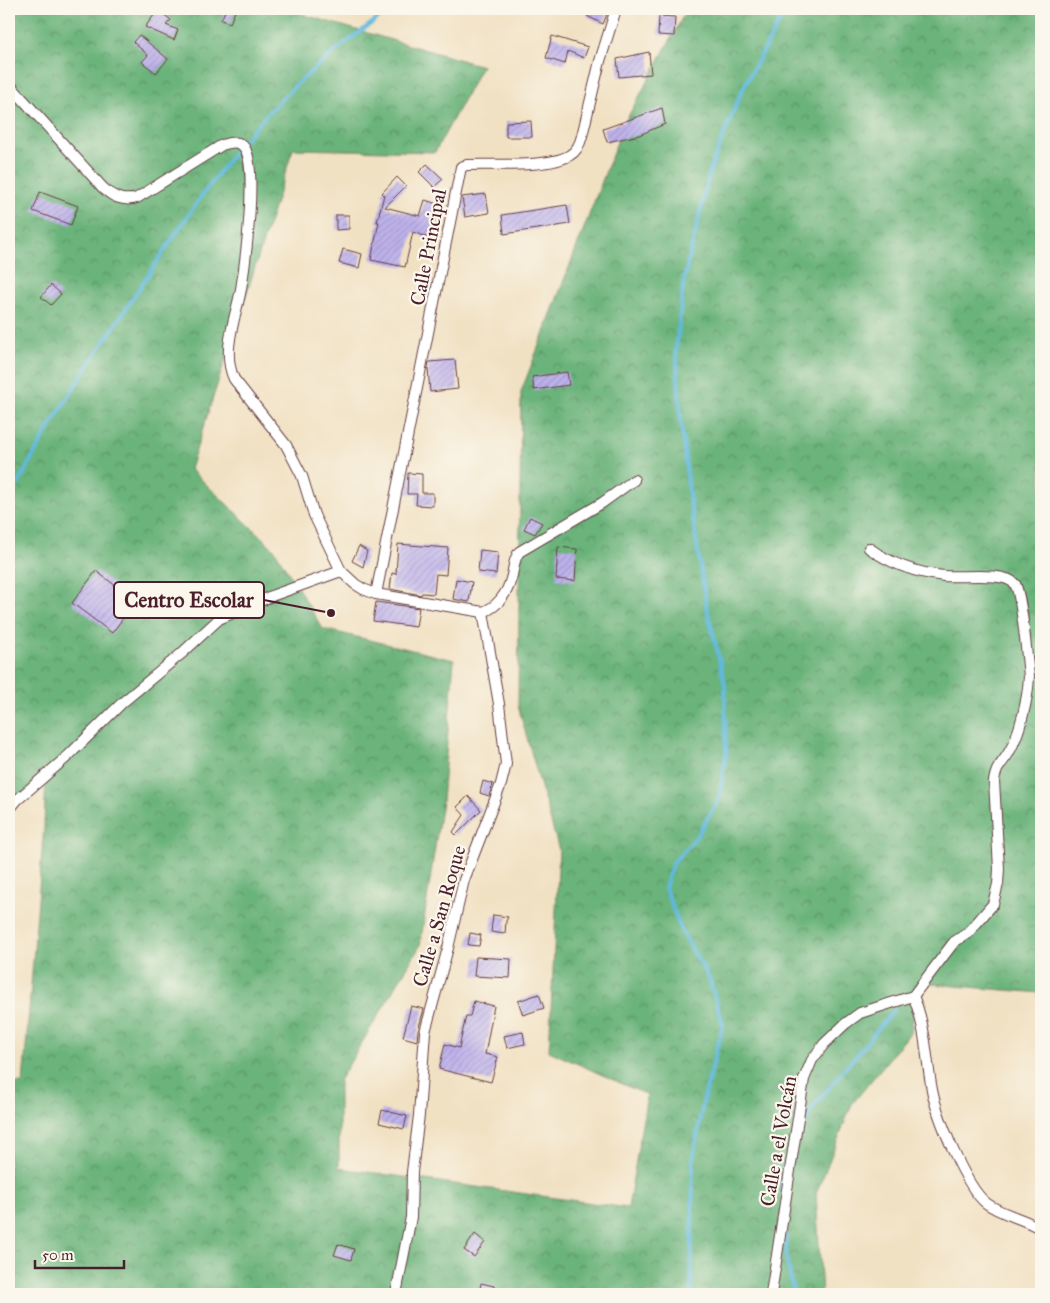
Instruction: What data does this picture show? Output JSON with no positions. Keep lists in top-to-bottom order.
{
  "streets": {
    "street": ["Calle Principal", "Calle a San Roque", "Calle a el Volcán"]
  },
  "places": ["Centro Escolar"],
  "scale_bar": "50 m"
}
